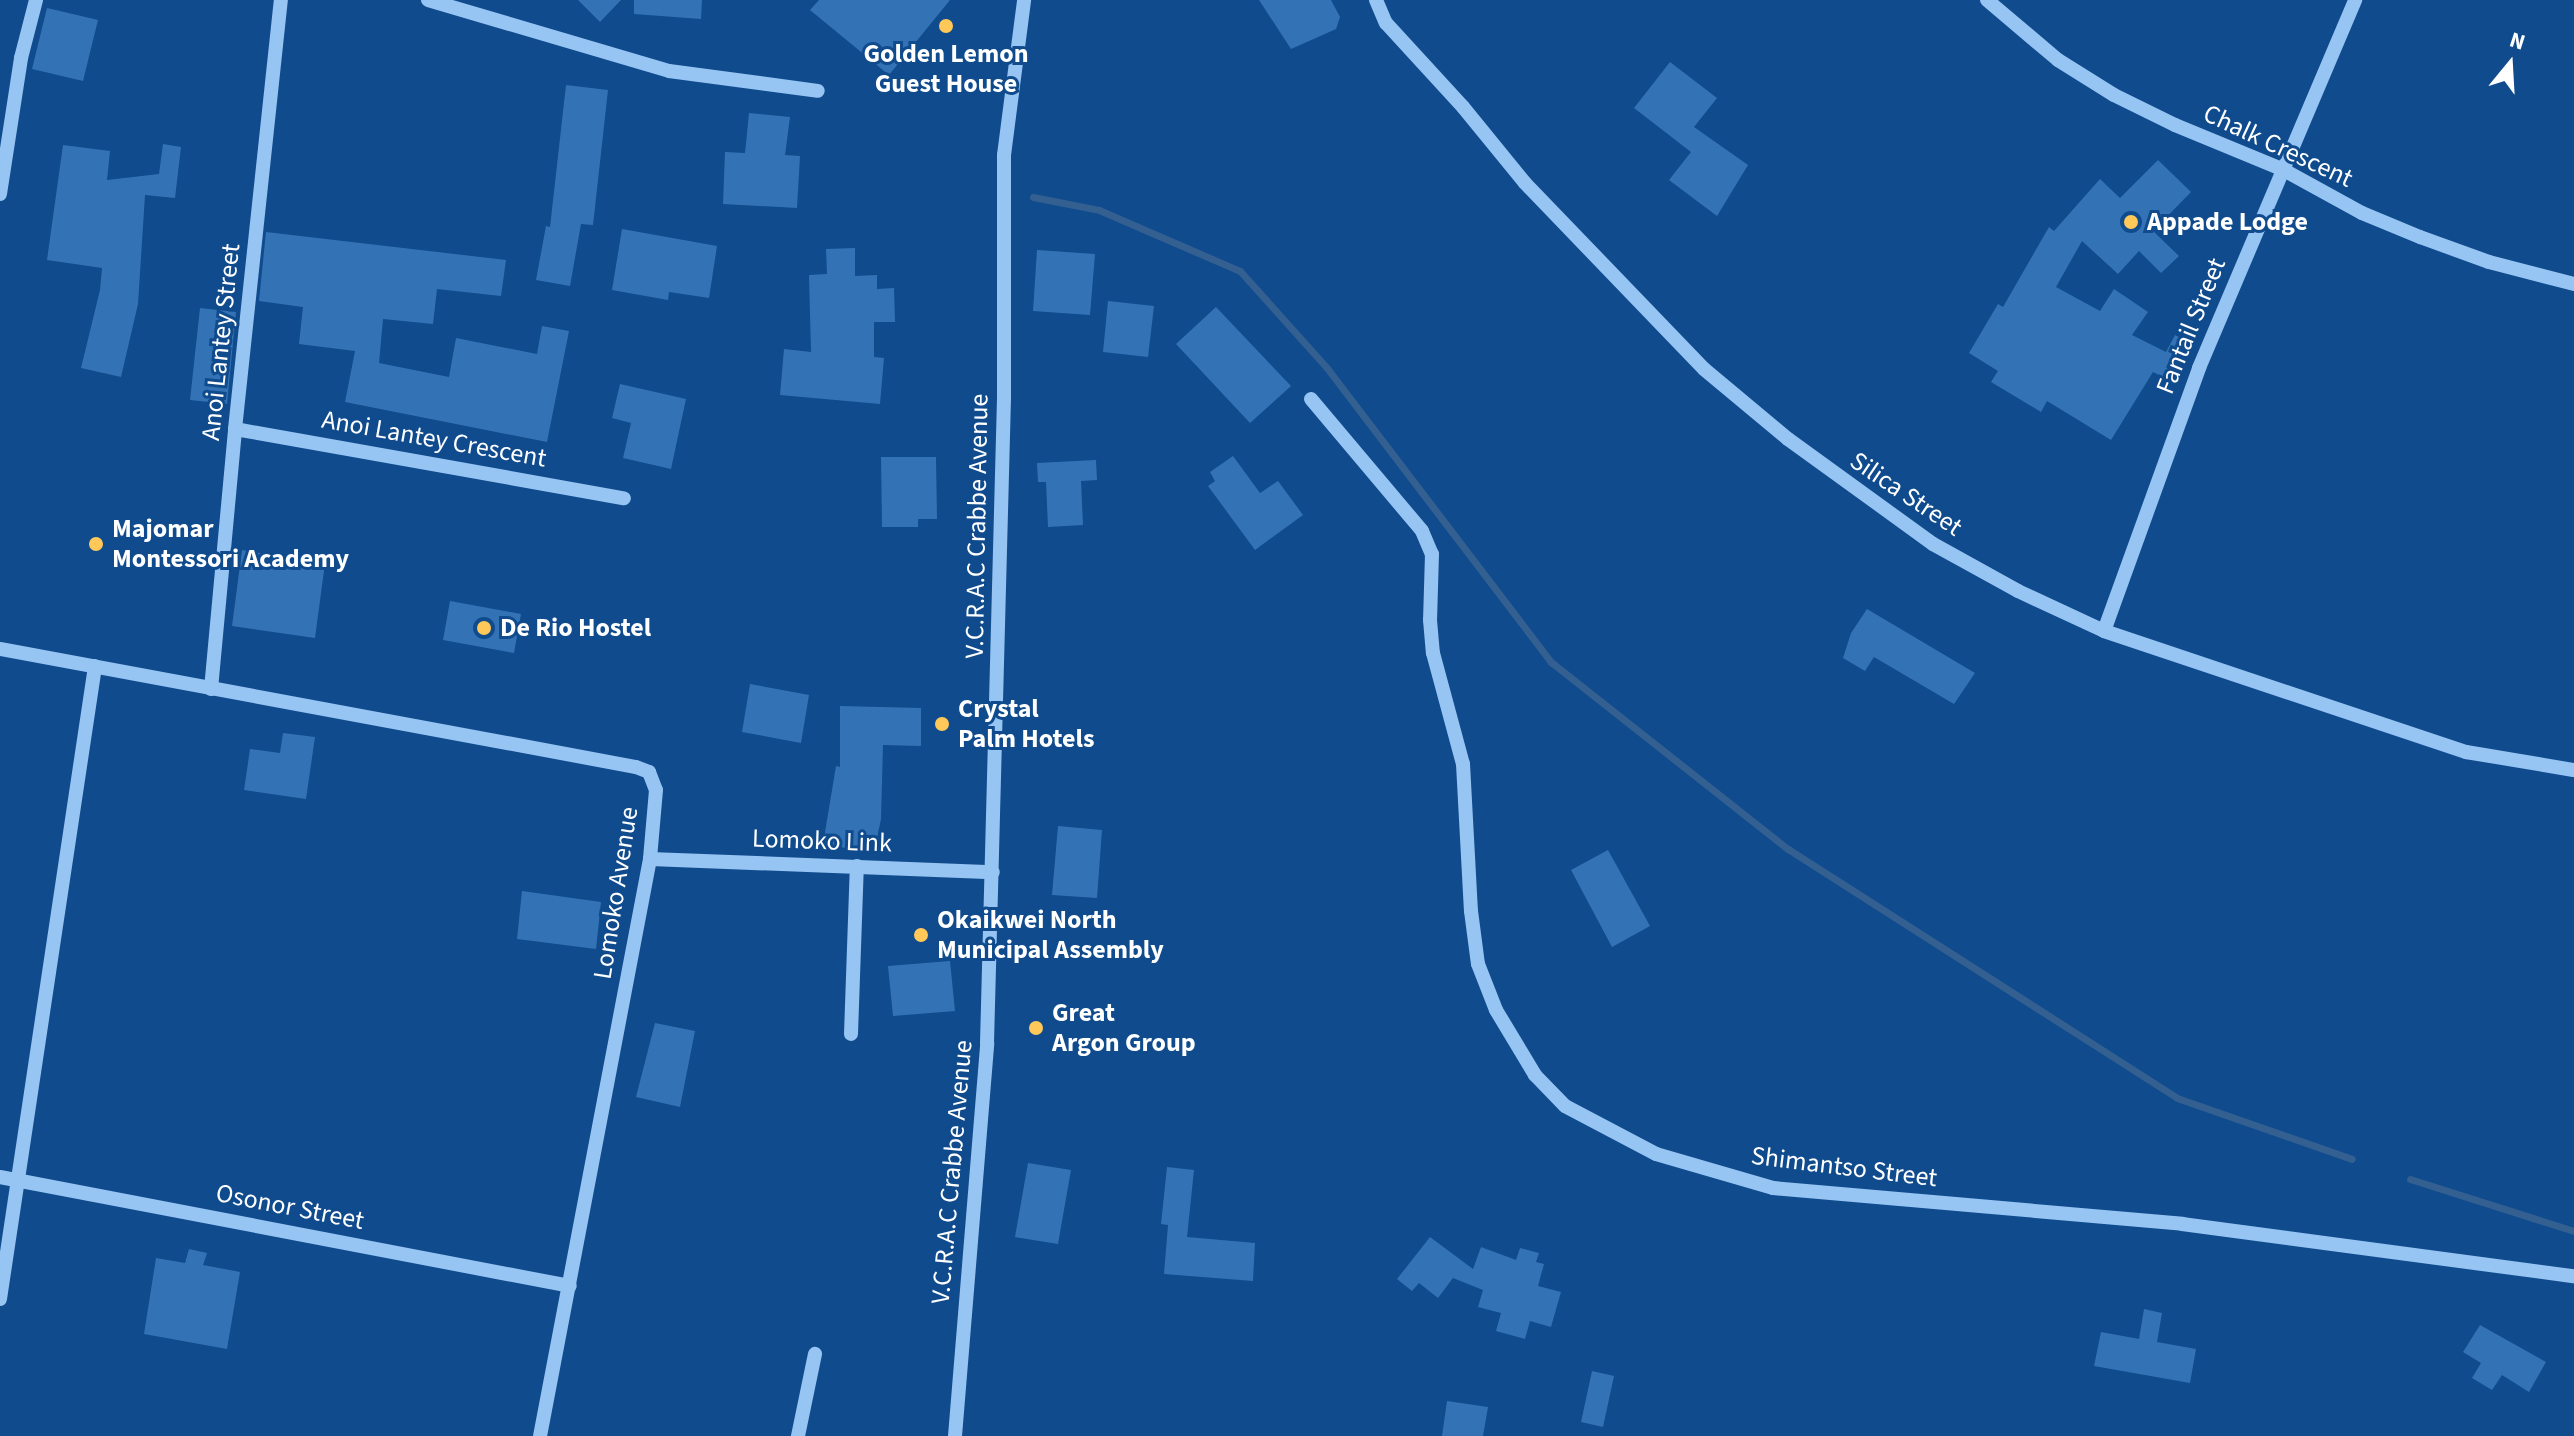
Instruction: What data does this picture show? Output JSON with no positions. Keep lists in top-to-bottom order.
{
  "streets": {
    "street": [
      "Chalk Crescent",
      "Fantail Street",
      "Anoi Lantey Street",
      "Anoi Lantey Crescent",
      "Silica Street",
      "V.C.R.A.C Crabbe Avenue",
      "Lomoko Link",
      "Lomoko Avenue",
      "Shimantso Street",
      "Osonor Street"
    ]
  },
  "crossings": [
    ["Chalk Crescent", "Fantail Street"],
    ["Fantail Street", "Silica Street"],
    ["Anoi Lantey Street", "Anoi Lantey Crescent"],
    ["Anoi Lantey Street", "Lomoko Avenue"],
    ["V.C.R.A.C Crabbe Avenue", "Lomoko Link"],
    ["Lomoko Link", "Lomoko Avenue"],
    ["Lomoko Avenue", "Osonor Street"]
  ],
  "places": [
    "Golden Lemon Guest House",
    "Appade Lodge",
    "Majomar Montessori Academy",
    "De Rio Hostel",
    "Crystal Palm Hotels",
    "Okaikwei North Municipal Assembly",
    "Great Argon Group"
  ],
  "north": "top"
}
